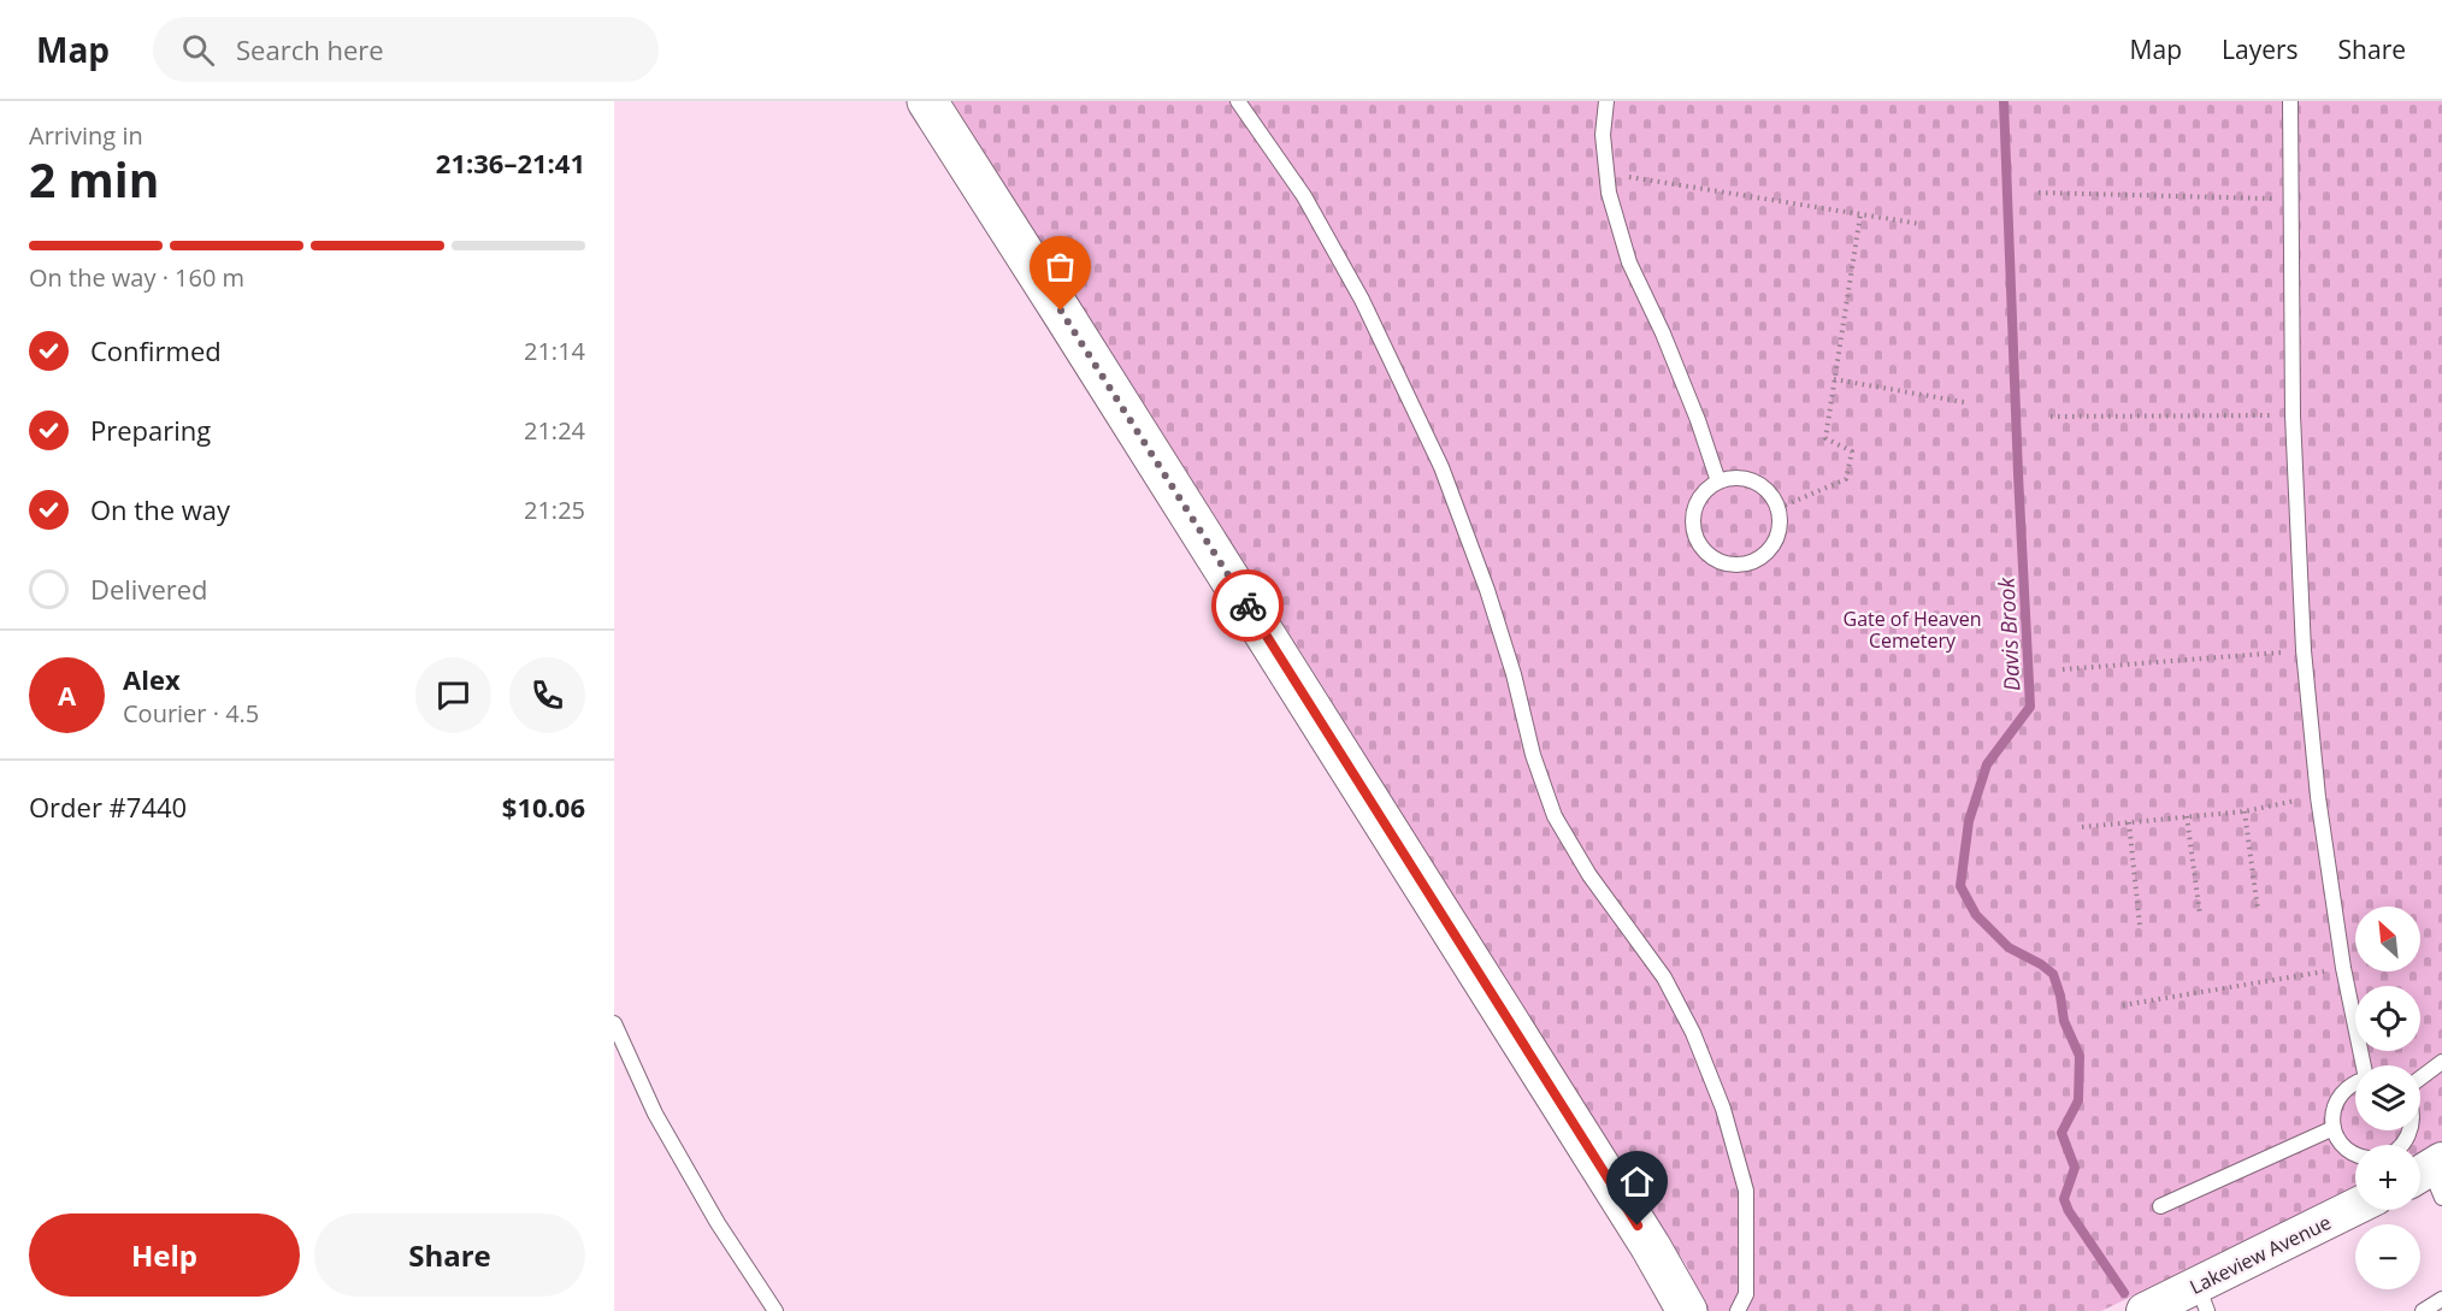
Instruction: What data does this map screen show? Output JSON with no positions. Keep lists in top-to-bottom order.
{
  "streets": {
    "street": ["Lakeview Avenue"]
  },
  "water": ["Davis Brook"],
  "parks": ["Gate of Heaven Cemetery"],
  "north": "top left",
  "page": {
    "header": "Map",
    "search": "Search here",
    "nav": ["Map", "Layers", "Share"],
    "heading": ["2 min", "Arriving in", "21:36–21:41"],
    "panel": [
      "Alex",
      "Courier · 4.5",
      "Order #7440",
      "$10.06"
    ],
    "bar": "On the way · 160 m",
    "list": [
      ["Confirmed", "21:14"],
      ["Preparing", "21:24"],
      ["On the way", "21:25"],
      "Delivered"
    ],
    "round": "A",
    "map_buttons": ["+", "−"],
    "buttons": ["Help", "Share"]
  }
}
